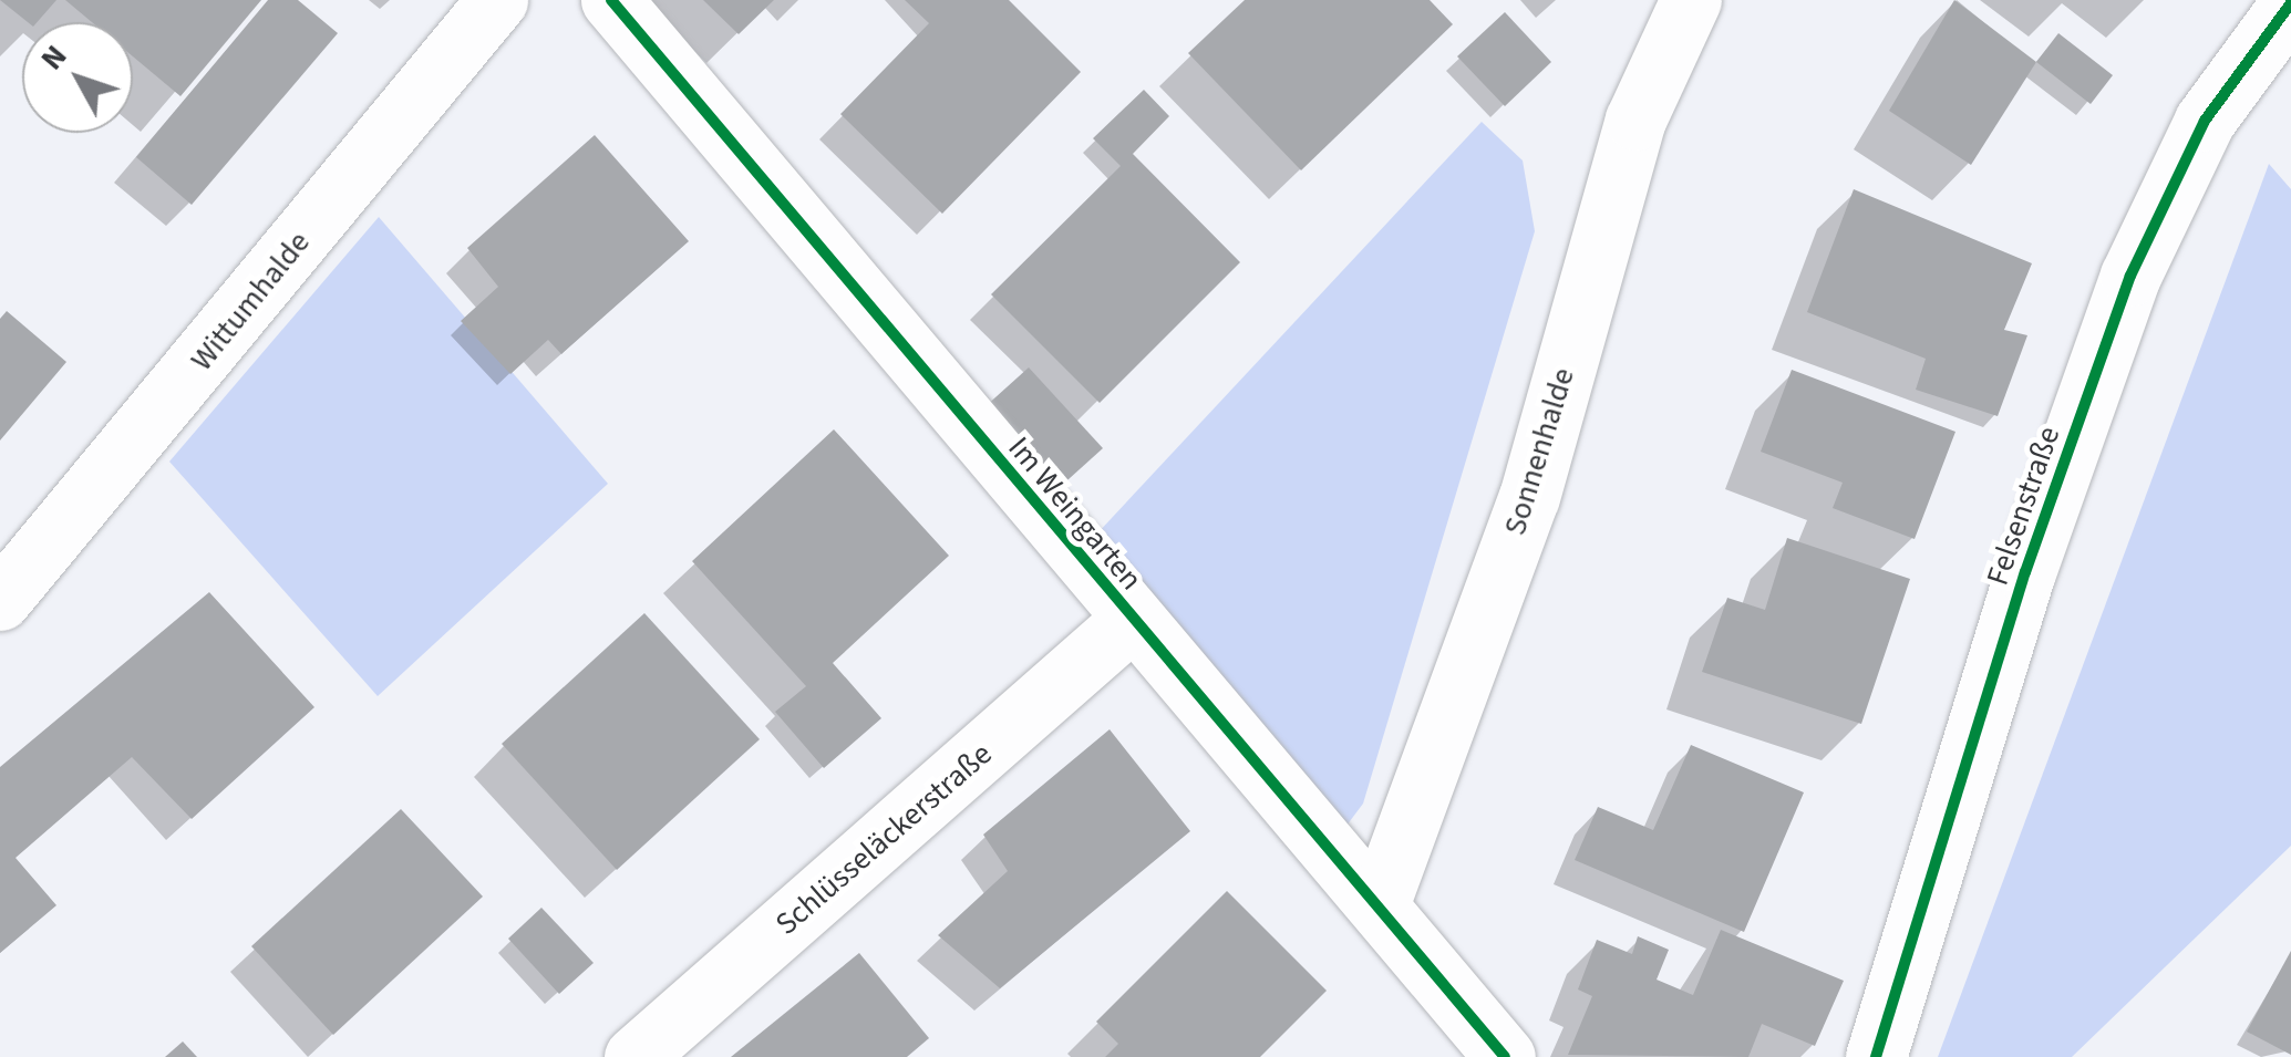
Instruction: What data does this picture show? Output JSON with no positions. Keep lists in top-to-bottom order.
{
  "streets": {
    "street": [
      "Wittumhalde",
      "Sonnenhalde",
      "Felsenstraße",
      "Im Weingarten",
      "Schlüsseläckerstraße"
    ]
  },
  "crossings": [
    ["Sonnenhalde", "Im Weingarten"],
    ["Im Weingarten", "Schlüsseläckerstraße"]
  ],
  "north": "top left"
}
